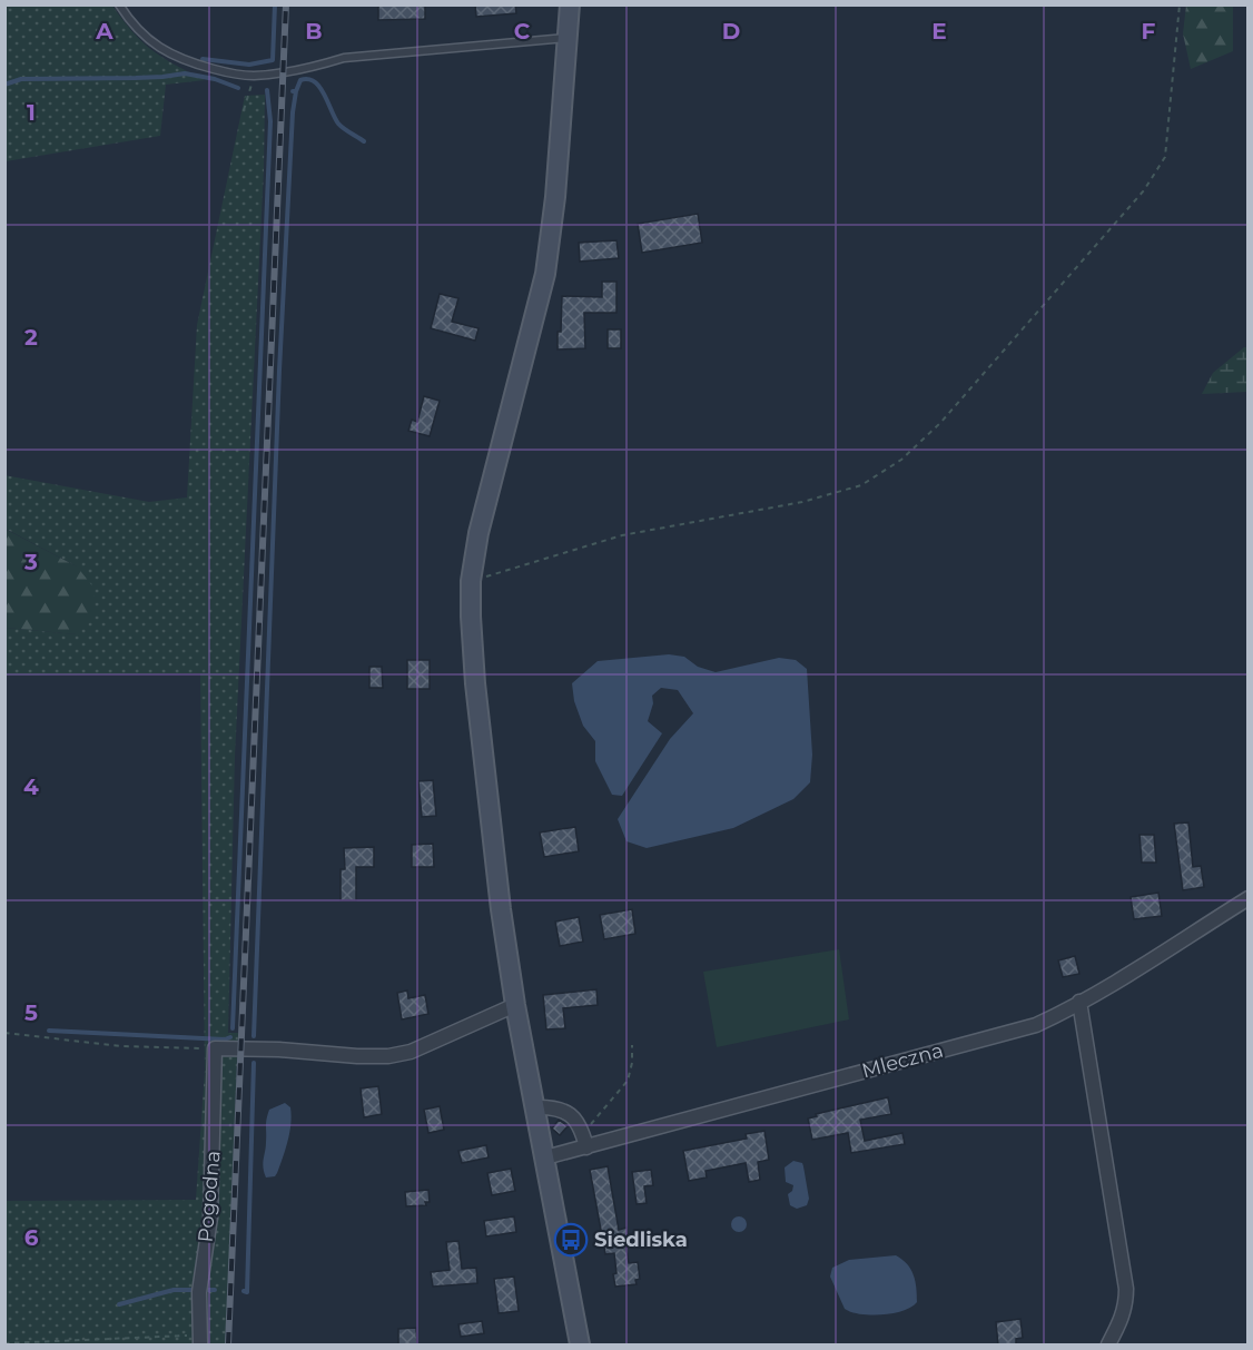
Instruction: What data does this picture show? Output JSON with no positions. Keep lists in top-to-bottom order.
{
  "streets": {
    "street": ["Mleczna", "Pogodna"]
  },
  "places": {
    "bus stop": ["Siedliska"]
  },
  "grid": {
    "columns": [
      "A",
      "B",
      "C",
      "D",
      "E",
      "F"
    ],
    "rows": [
      "1",
      "2",
      "3",
      "4",
      "5",
      "6"
    ]
  }
}
